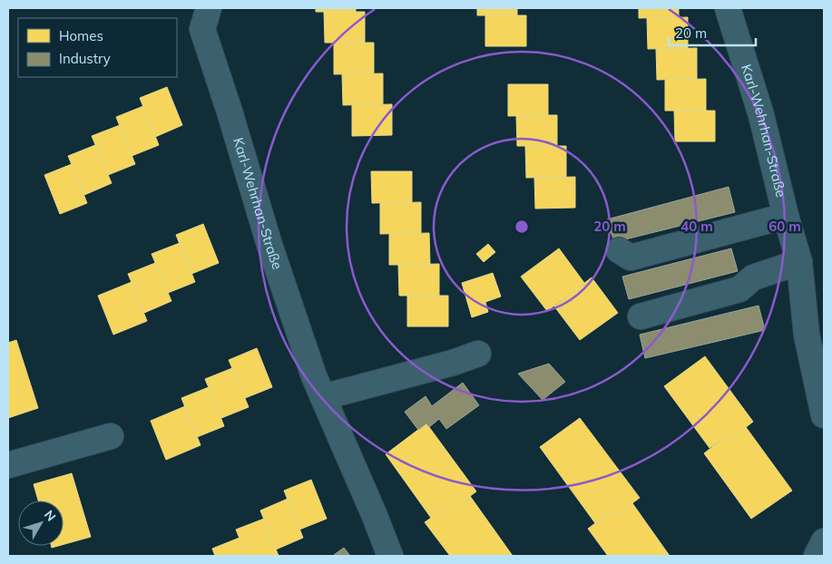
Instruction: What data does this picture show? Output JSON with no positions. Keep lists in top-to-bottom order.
{
  "streets": {
    "street": ["Karl-Wehrhan-Straße"]
  },
  "legend": ["Homes", "Industry"],
  "scale_bar": "20 m",
  "north": "top right",
  "rings": ["20 m", "40 m", "60 m"]
}
